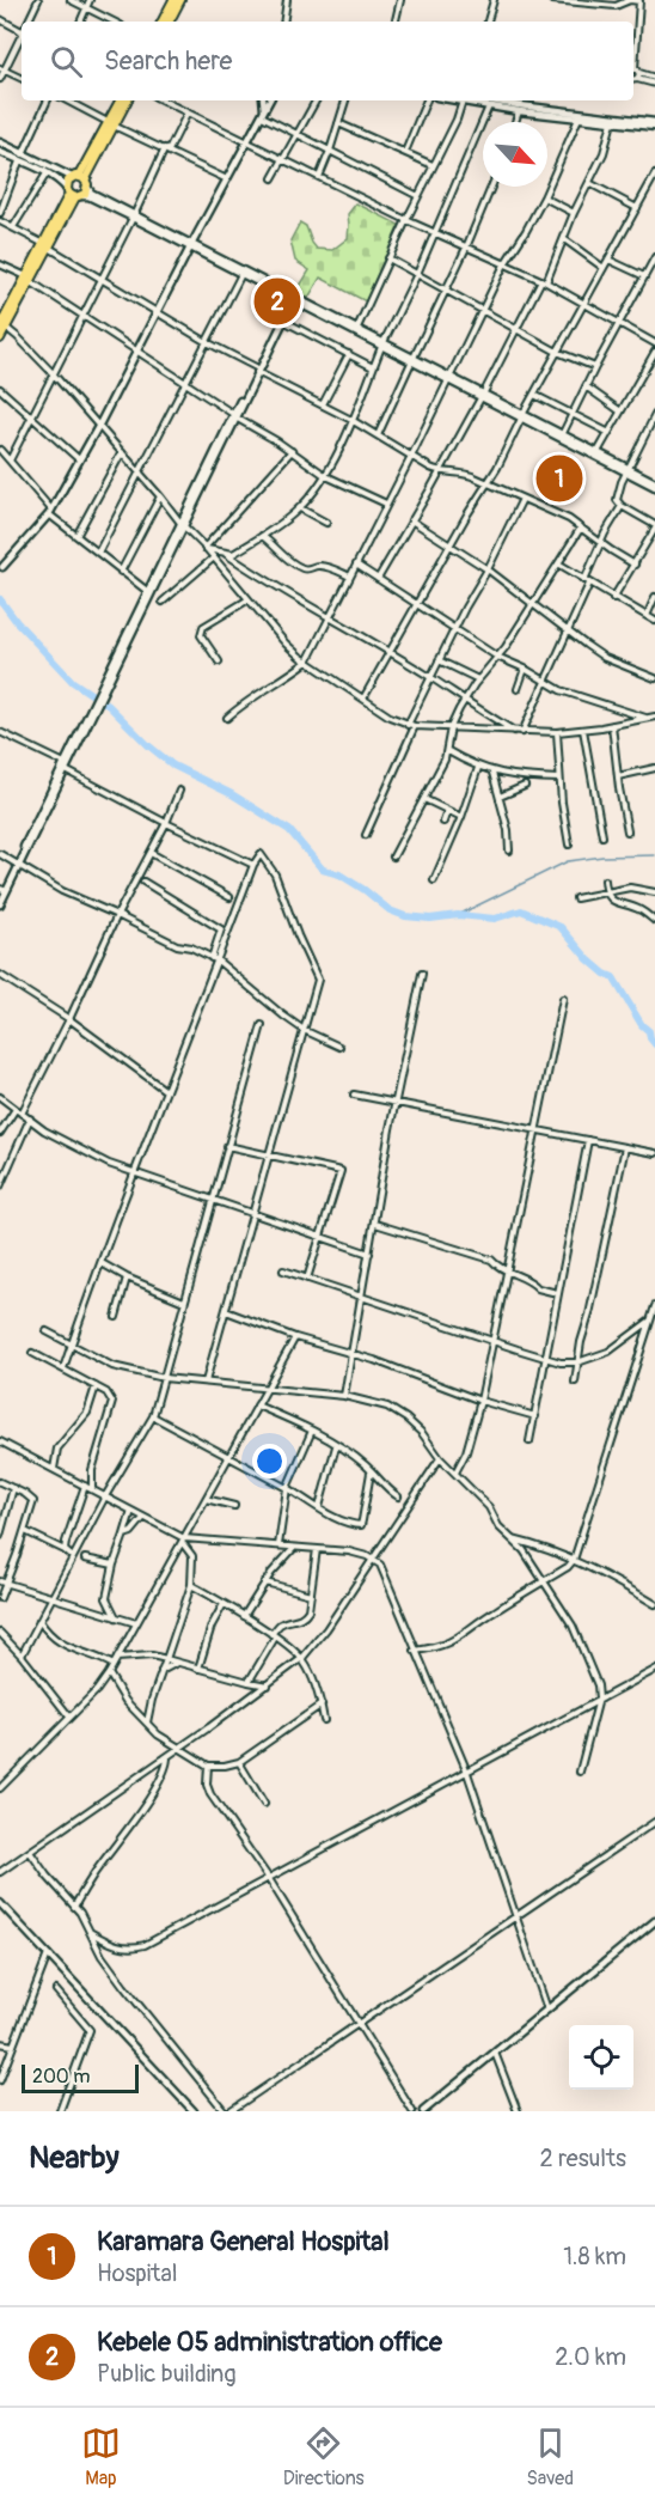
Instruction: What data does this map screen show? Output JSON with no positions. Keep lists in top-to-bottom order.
{
  "scale_bar": "200 m",
  "north": "bottom right",
  "page": {
    "search": "Search here",
    "pins": ["2", "1"],
    "scale": "200 m",
    "heading": ["Nearby", "2 results"],
    "list": [
      {
        "mark": "1",
        "name": "Karamara General Hospital",
        "note": "Hospital",
        "value": "1.8 km"
      },
      {
        "mark": "2",
        "name": "Kebele 05 administration office",
        "note": "Public building",
        "value": "2.0 km"
      }
    ],
    "nav": ["Map", "Directions", "Saved"]
  }
}
